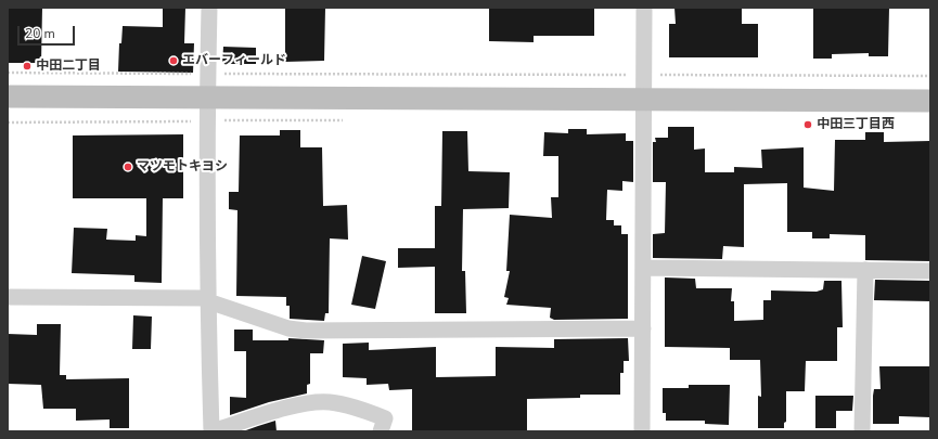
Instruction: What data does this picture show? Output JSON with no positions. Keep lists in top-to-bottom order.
{
  "places": [
    "エバーフィールド",
    "中田二丁目",
    "中田三丁目西",
    "マツモトキヨシ"
  ],
  "scale_bar": "20 m"
}
